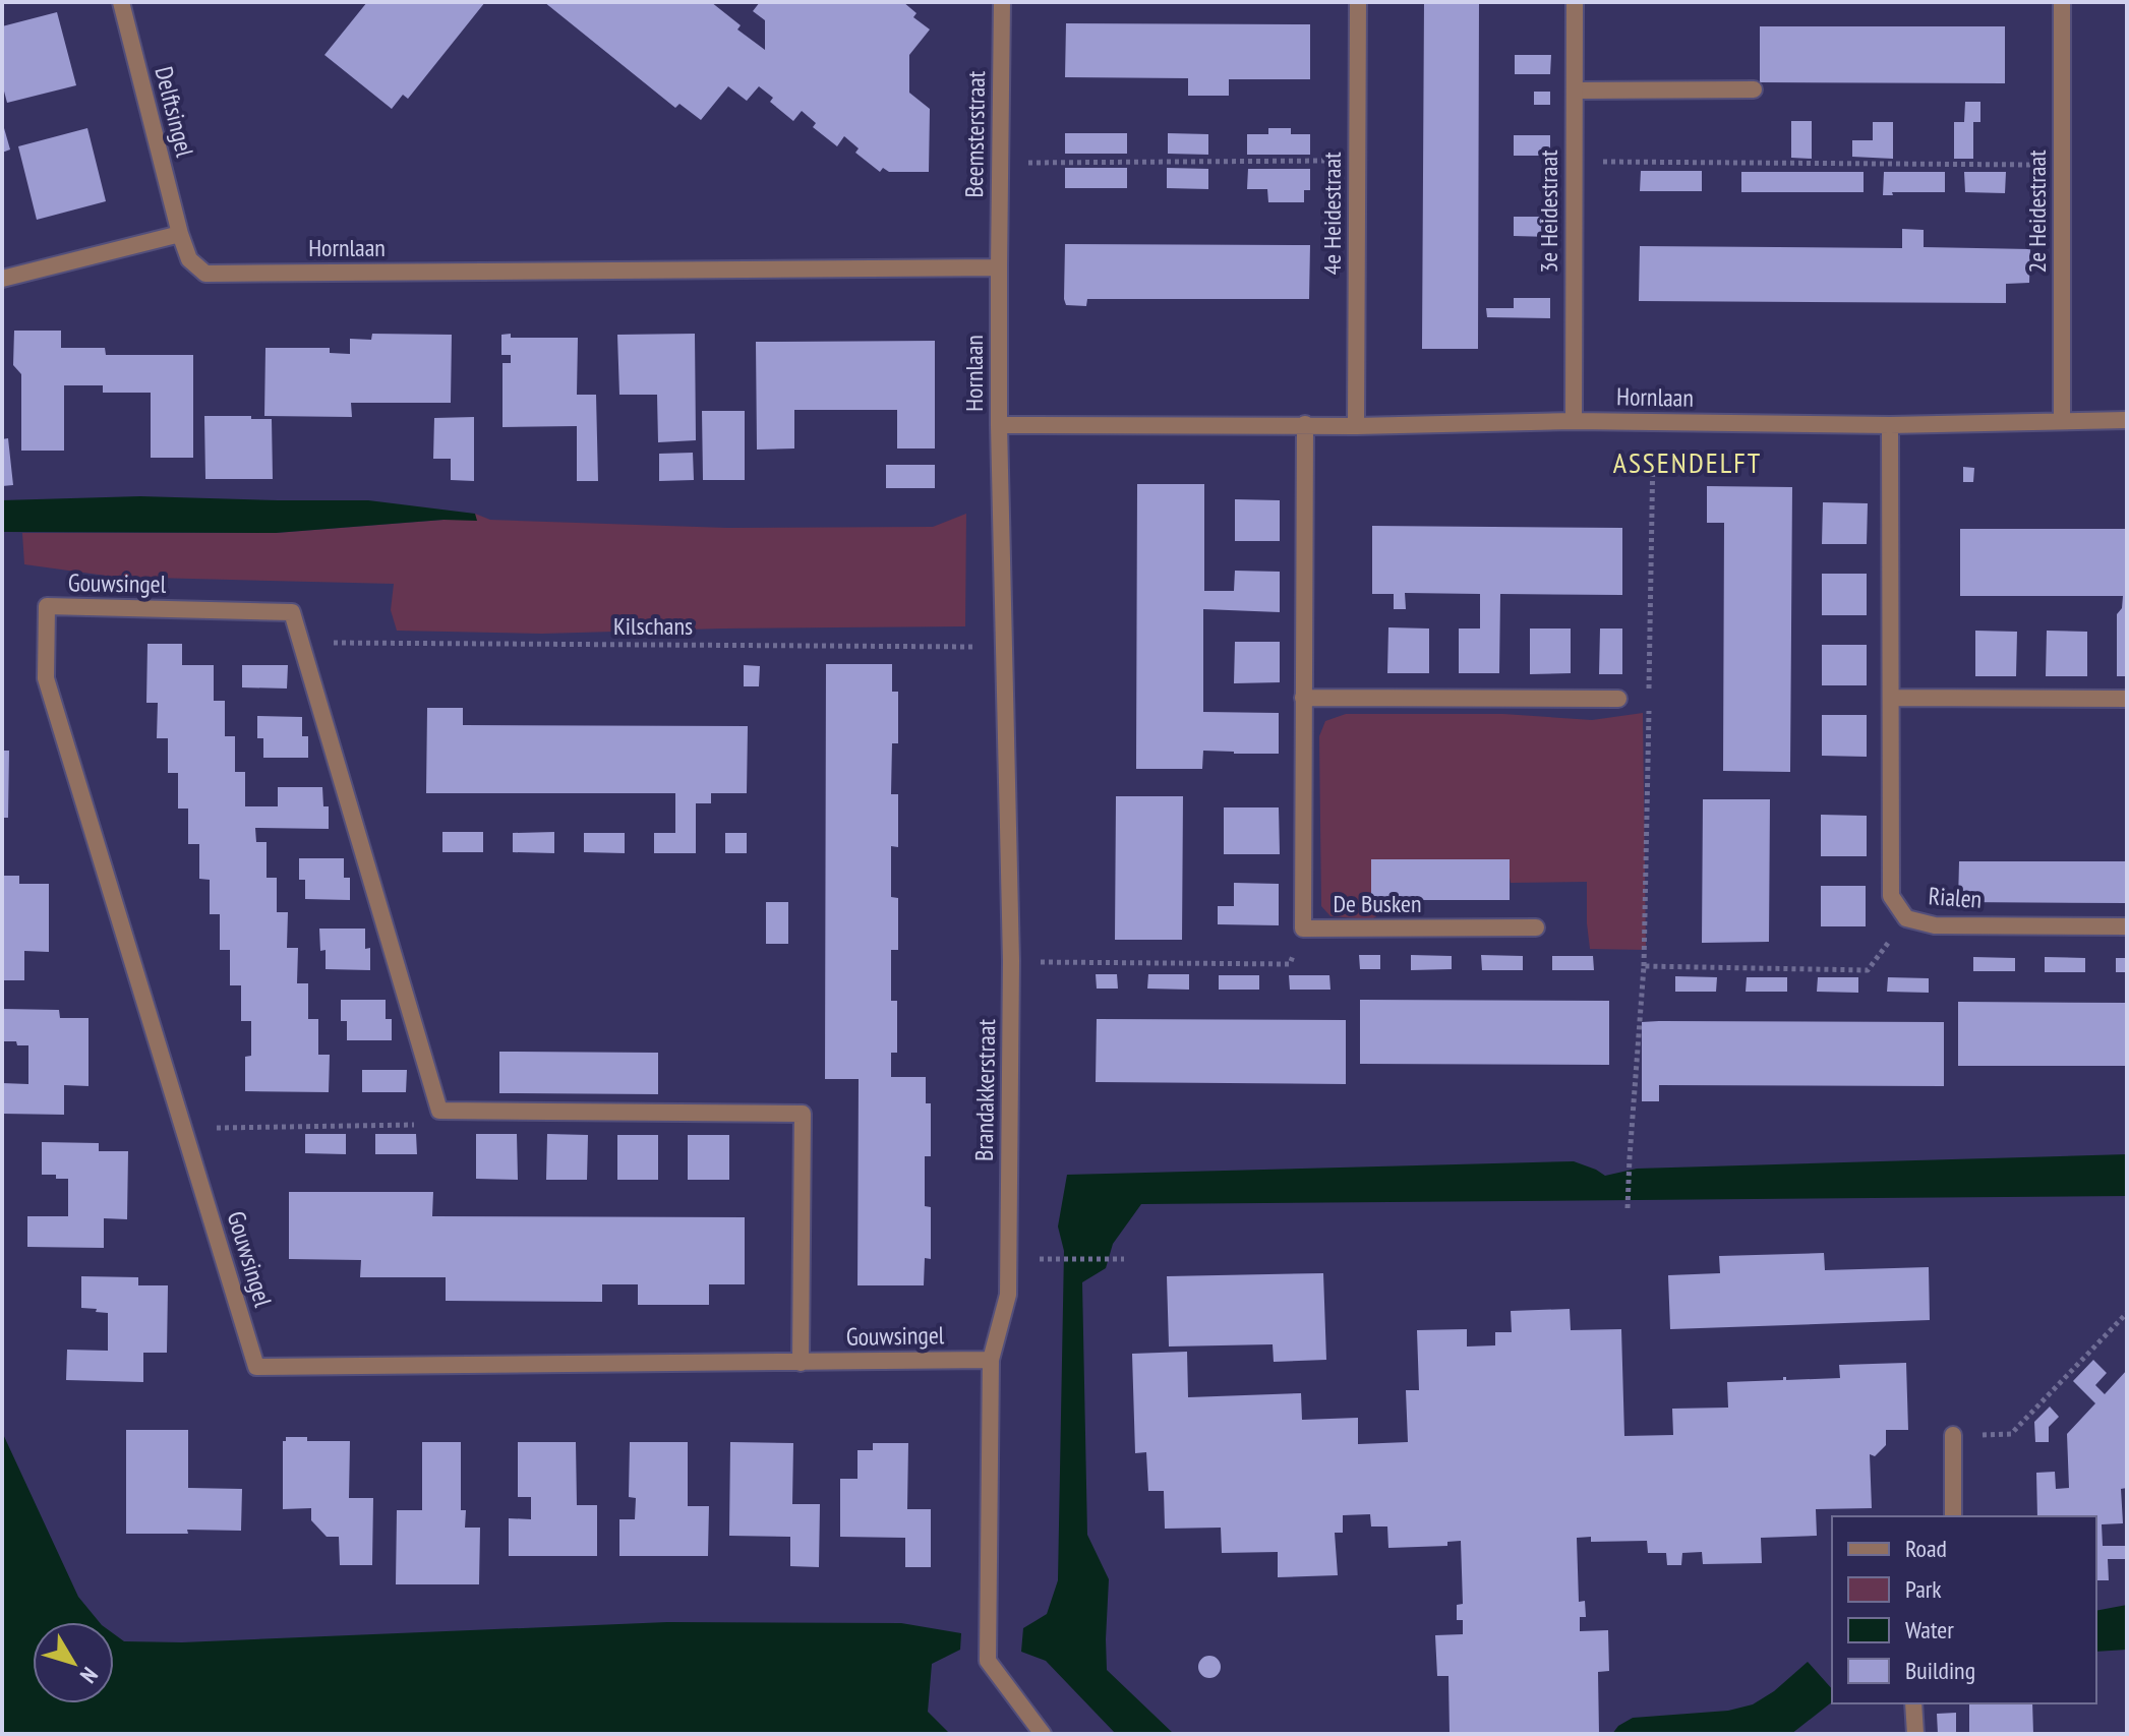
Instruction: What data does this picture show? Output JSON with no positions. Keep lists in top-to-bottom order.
{
  "streets": {
    "street": [
      "Delftsingel",
      "Beemsterstraat",
      "3e Heidestraat",
      "2e Heidestraat",
      "4e Heidestraat",
      "Hornlaan",
      "Gouwsingel",
      "Rialen",
      "De Busken",
      "Brandakkerstraat"
    ],
    "path": ["Kilschans"]
  },
  "crossings": [
    ["Delftsingel", "Hornlaan"],
    ["Beemsterstraat", "Hornlaan"],
    ["3e Heidestraat", "Hornlaan"],
    ["2e Heidestraat", "Hornlaan"],
    ["4e Heidestraat", "Hornlaan"],
    ["Hornlaan", "Rialen"],
    ["Hornlaan", "De Busken"],
    ["Hornlaan", "Brandakkerstraat"],
    ["Gouwsingel", "Kilschans"],
    ["Gouwsingel", "Brandakkerstraat"],
    ["Kilschans", "Brandakkerstraat"]
  ],
  "districts": ["ASSENDELFT"],
  "legend": [
    "Road",
    "Park",
    "Water",
    "Building"
  ],
  "north": "bottom right"
}
